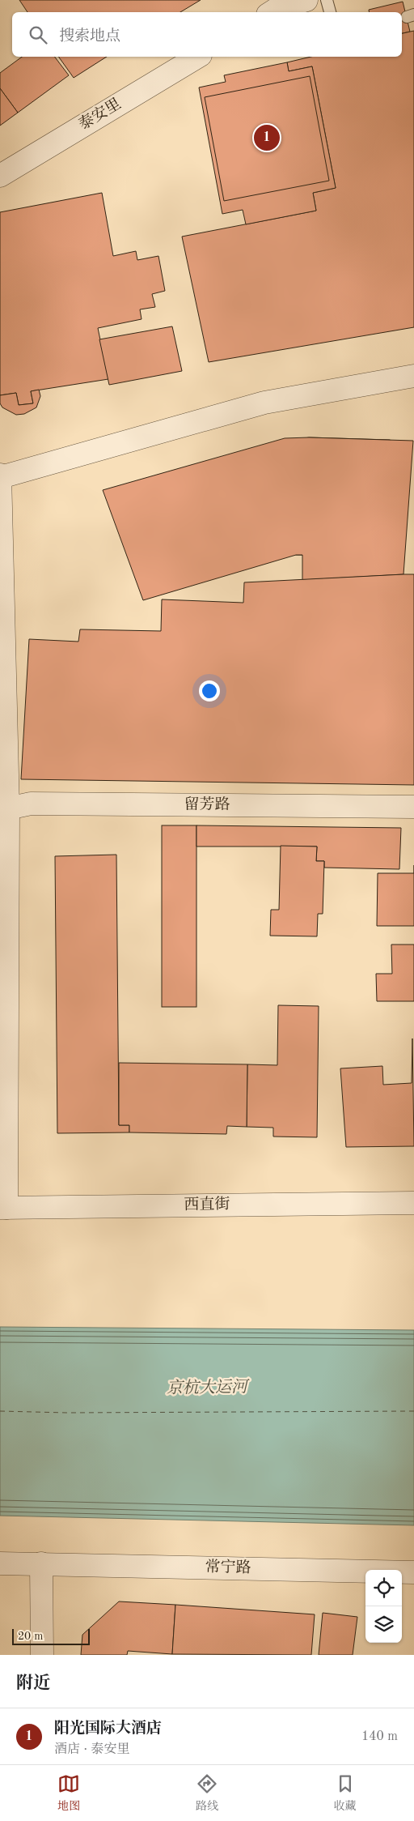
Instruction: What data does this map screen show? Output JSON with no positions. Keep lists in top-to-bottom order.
{
  "streets": {
    "street": [
      "泰安里",
      "留芳路",
      "西直街",
      "常宁路"
    ]
  },
  "water": ["京杭大运河"],
  "scale_bar": "20 m",
  "page": {
    "search": "搜索地点",
    "pins": "1",
    "scale": "20 m",
    "heading": "附近",
    "list": [
      {
        "mark": "1",
        "name": "阳光国际大酒店",
        "note": "酒店 · 泰安里",
        "value": "140 m"
      }
    ],
    "nav": ["地图", "路线", "收藏"]
  }
}
